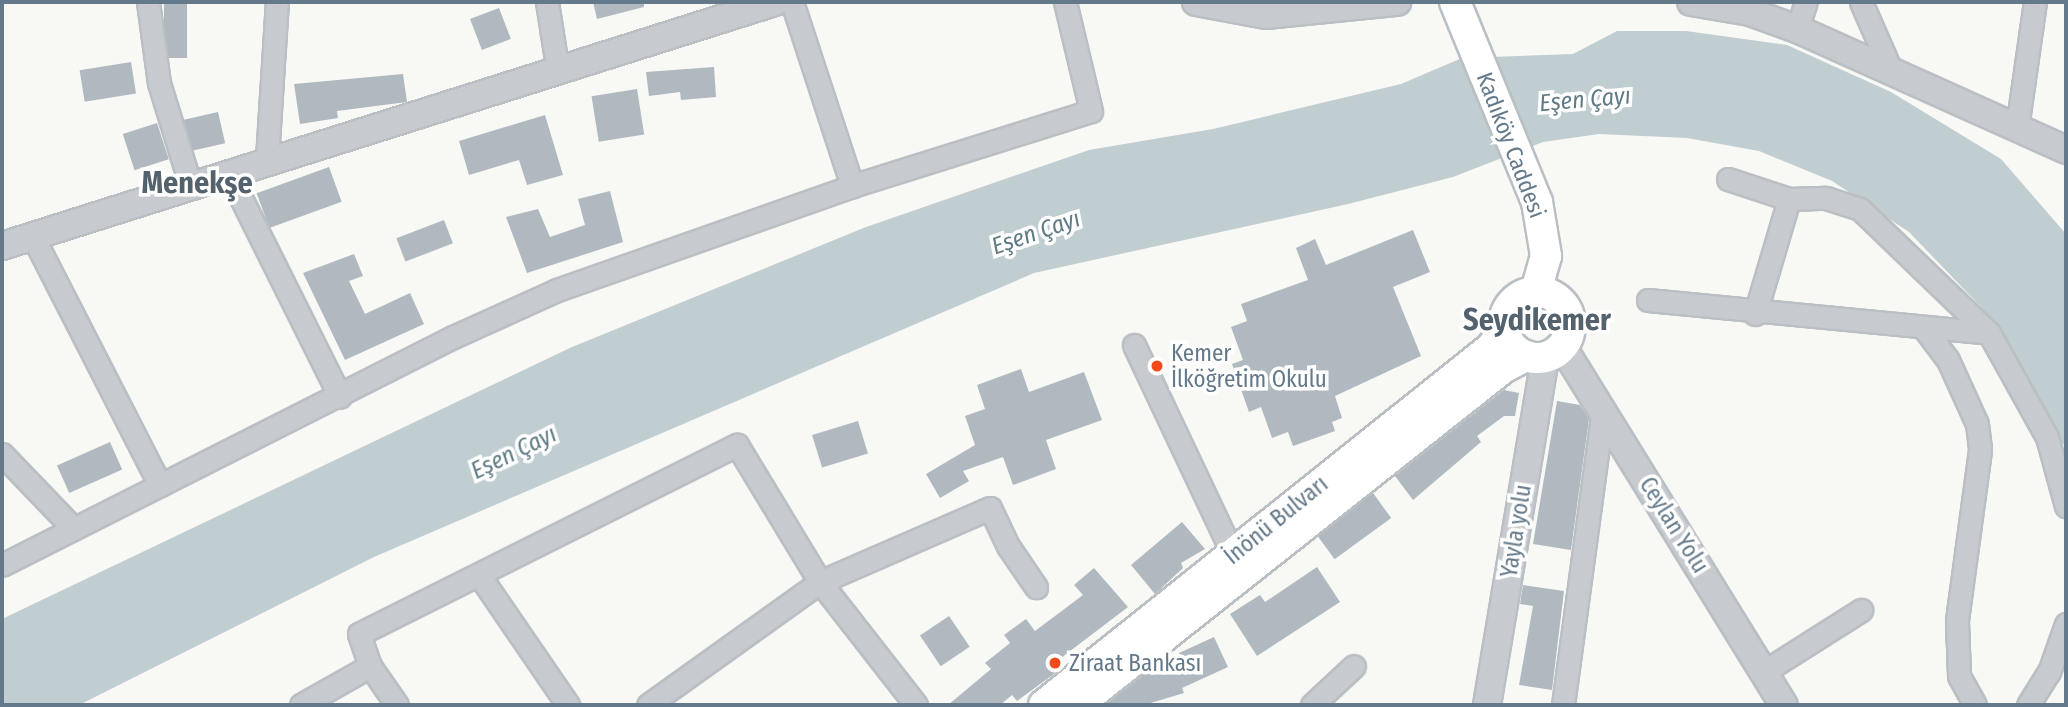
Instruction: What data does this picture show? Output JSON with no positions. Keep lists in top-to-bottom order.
{
  "streets": {
    "main road": ["Kadıköy Caddesi", "İnönü Bulvarı"],
    "street": ["Ceylan Yolu", "Yayla yolu"]
  },
  "crossings": [
    ["Kadıköy Caddesi", "İnönü Bulvarı"],
    ["Kadıköy Caddesi", "Ceylan Yolu"],
    ["Kadıköy Caddesi", "Yayla yolu"],
    ["İnönü Bulvarı", "Ceylan Yolu"],
    ["İnönü Bulvarı", "Yayla yolu"],
    ["Ceylan Yolu", "Yayla yolu"]
  ],
  "districts": ["Menekşe", "Seydikemer"],
  "water": ["Eşen Çayı"],
  "places": ["Kemer İlköğretim Okulu", "Ziraat Bankası"]
}
